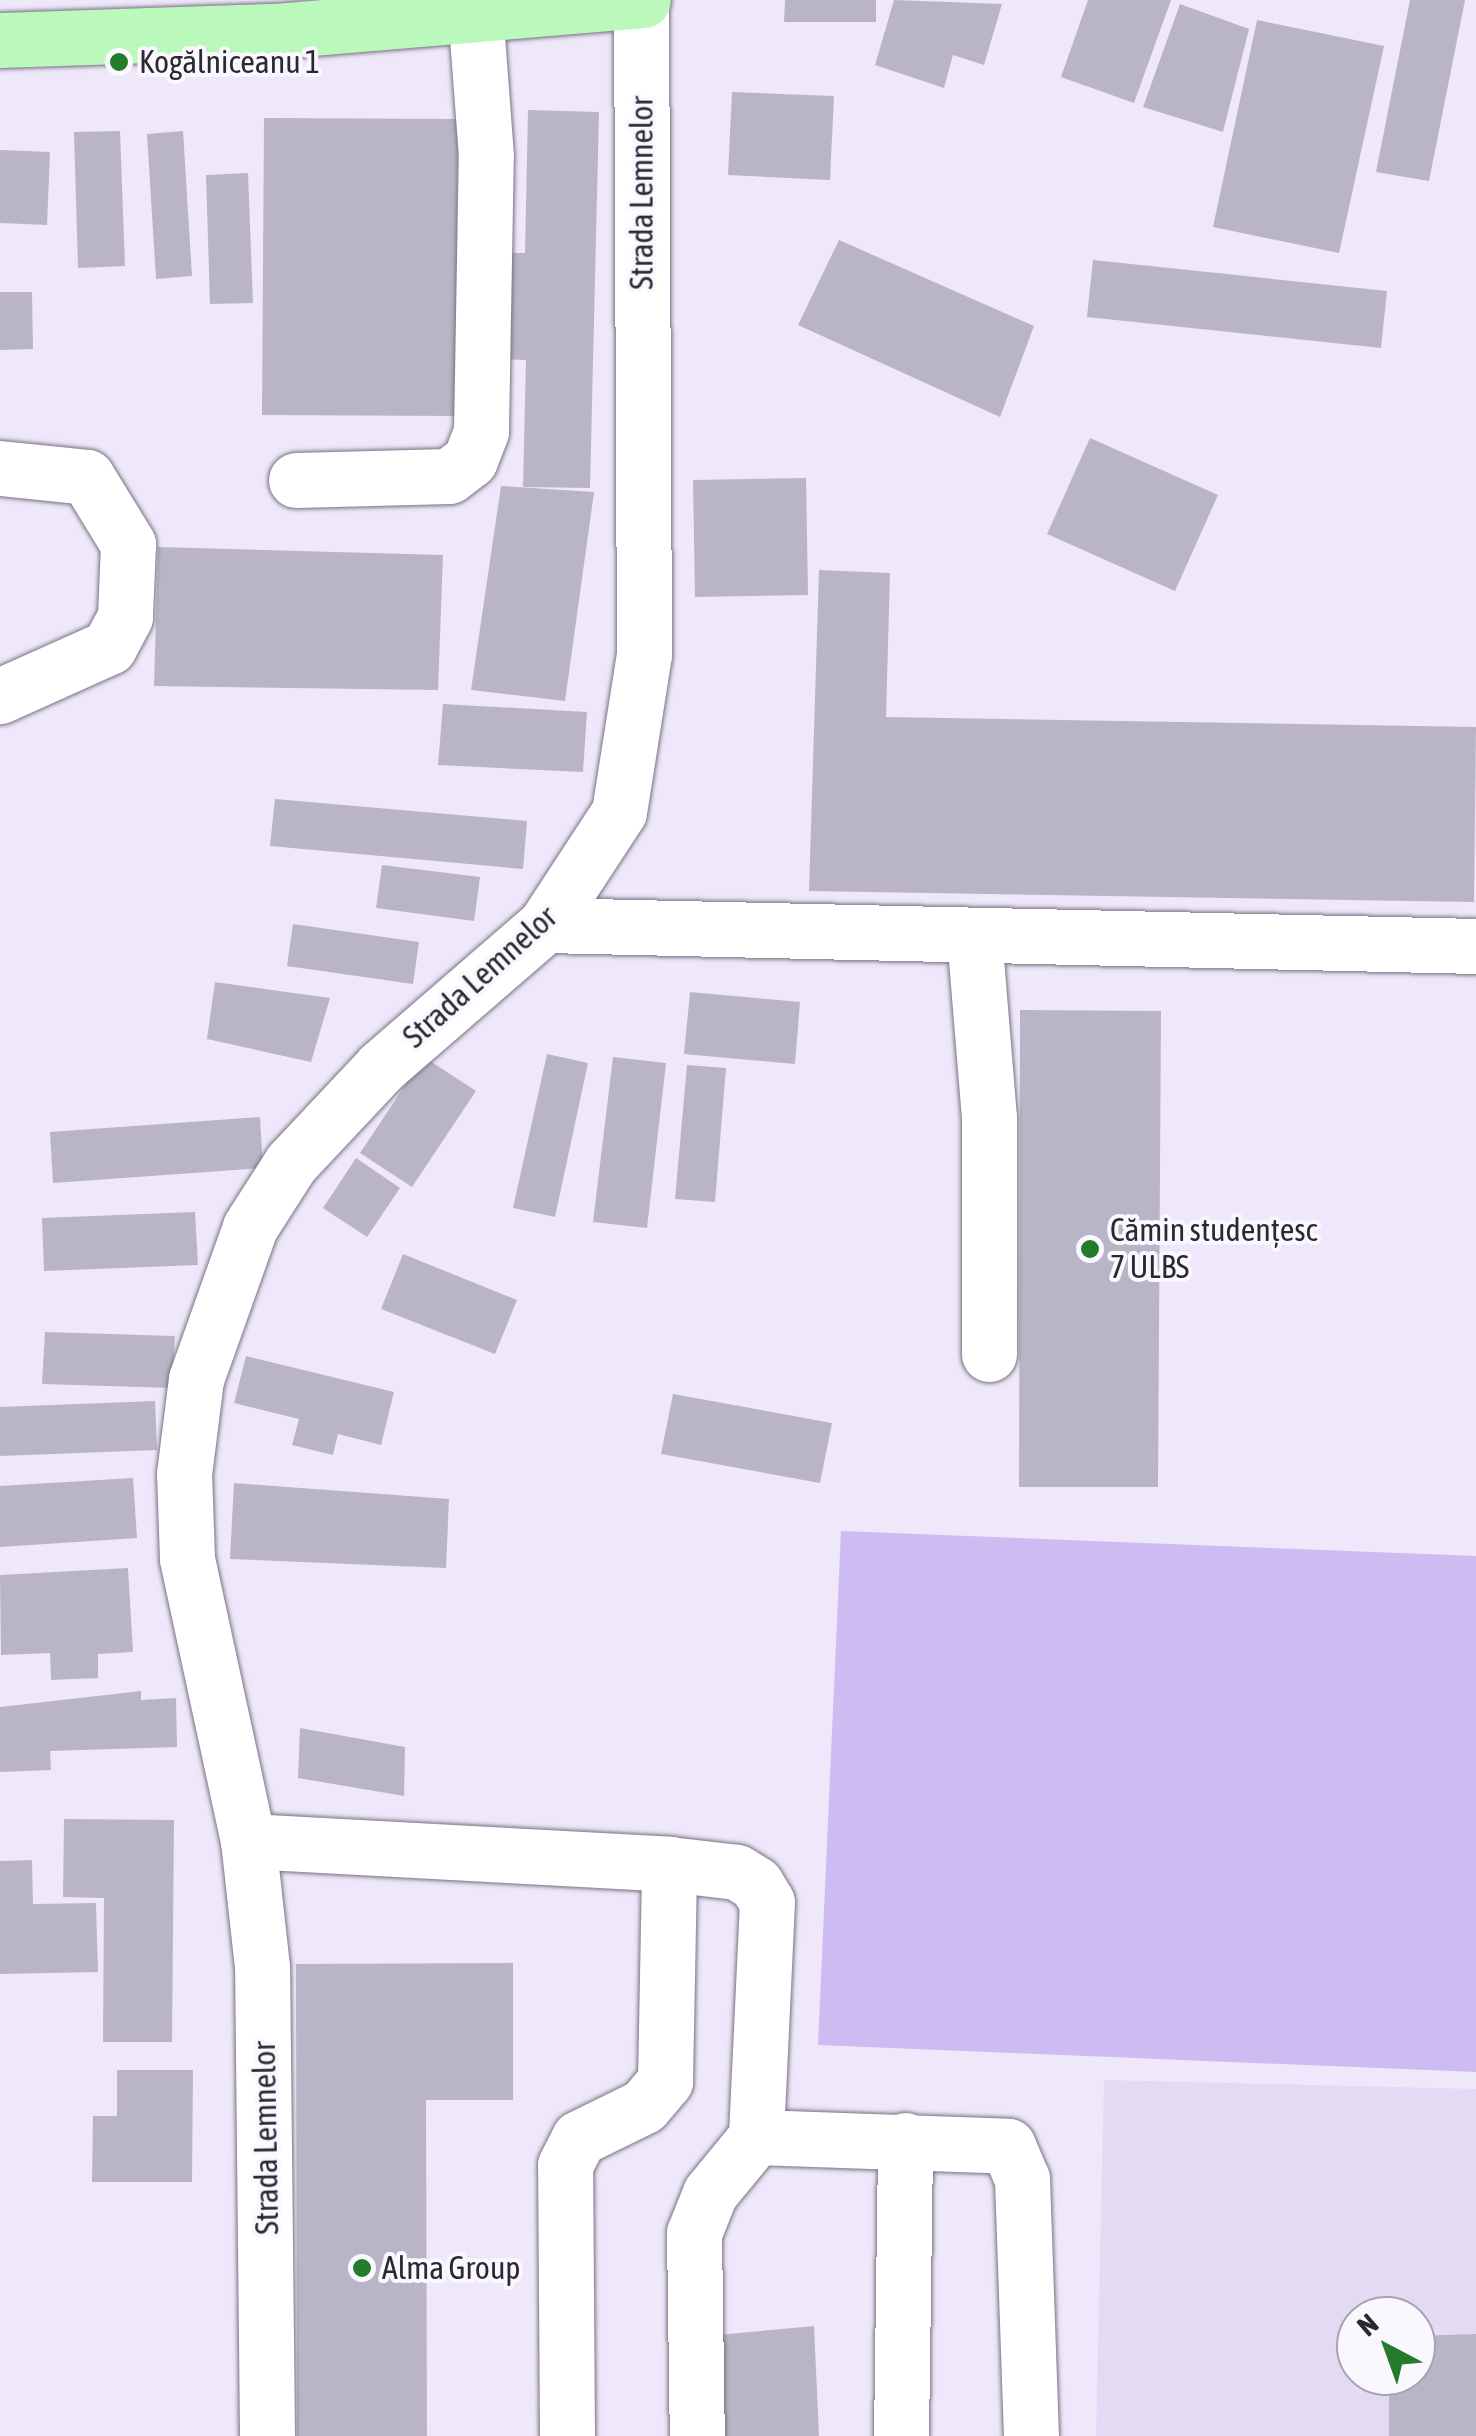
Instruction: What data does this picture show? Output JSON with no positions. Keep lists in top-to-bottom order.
{
  "streets": {
    "street": ["Strada Lemnelor"]
  },
  "places": ["Kogălniceanu 1", "Cămin studențesc 7 ULBS", "Alma Group"],
  "north": "top left"
}
